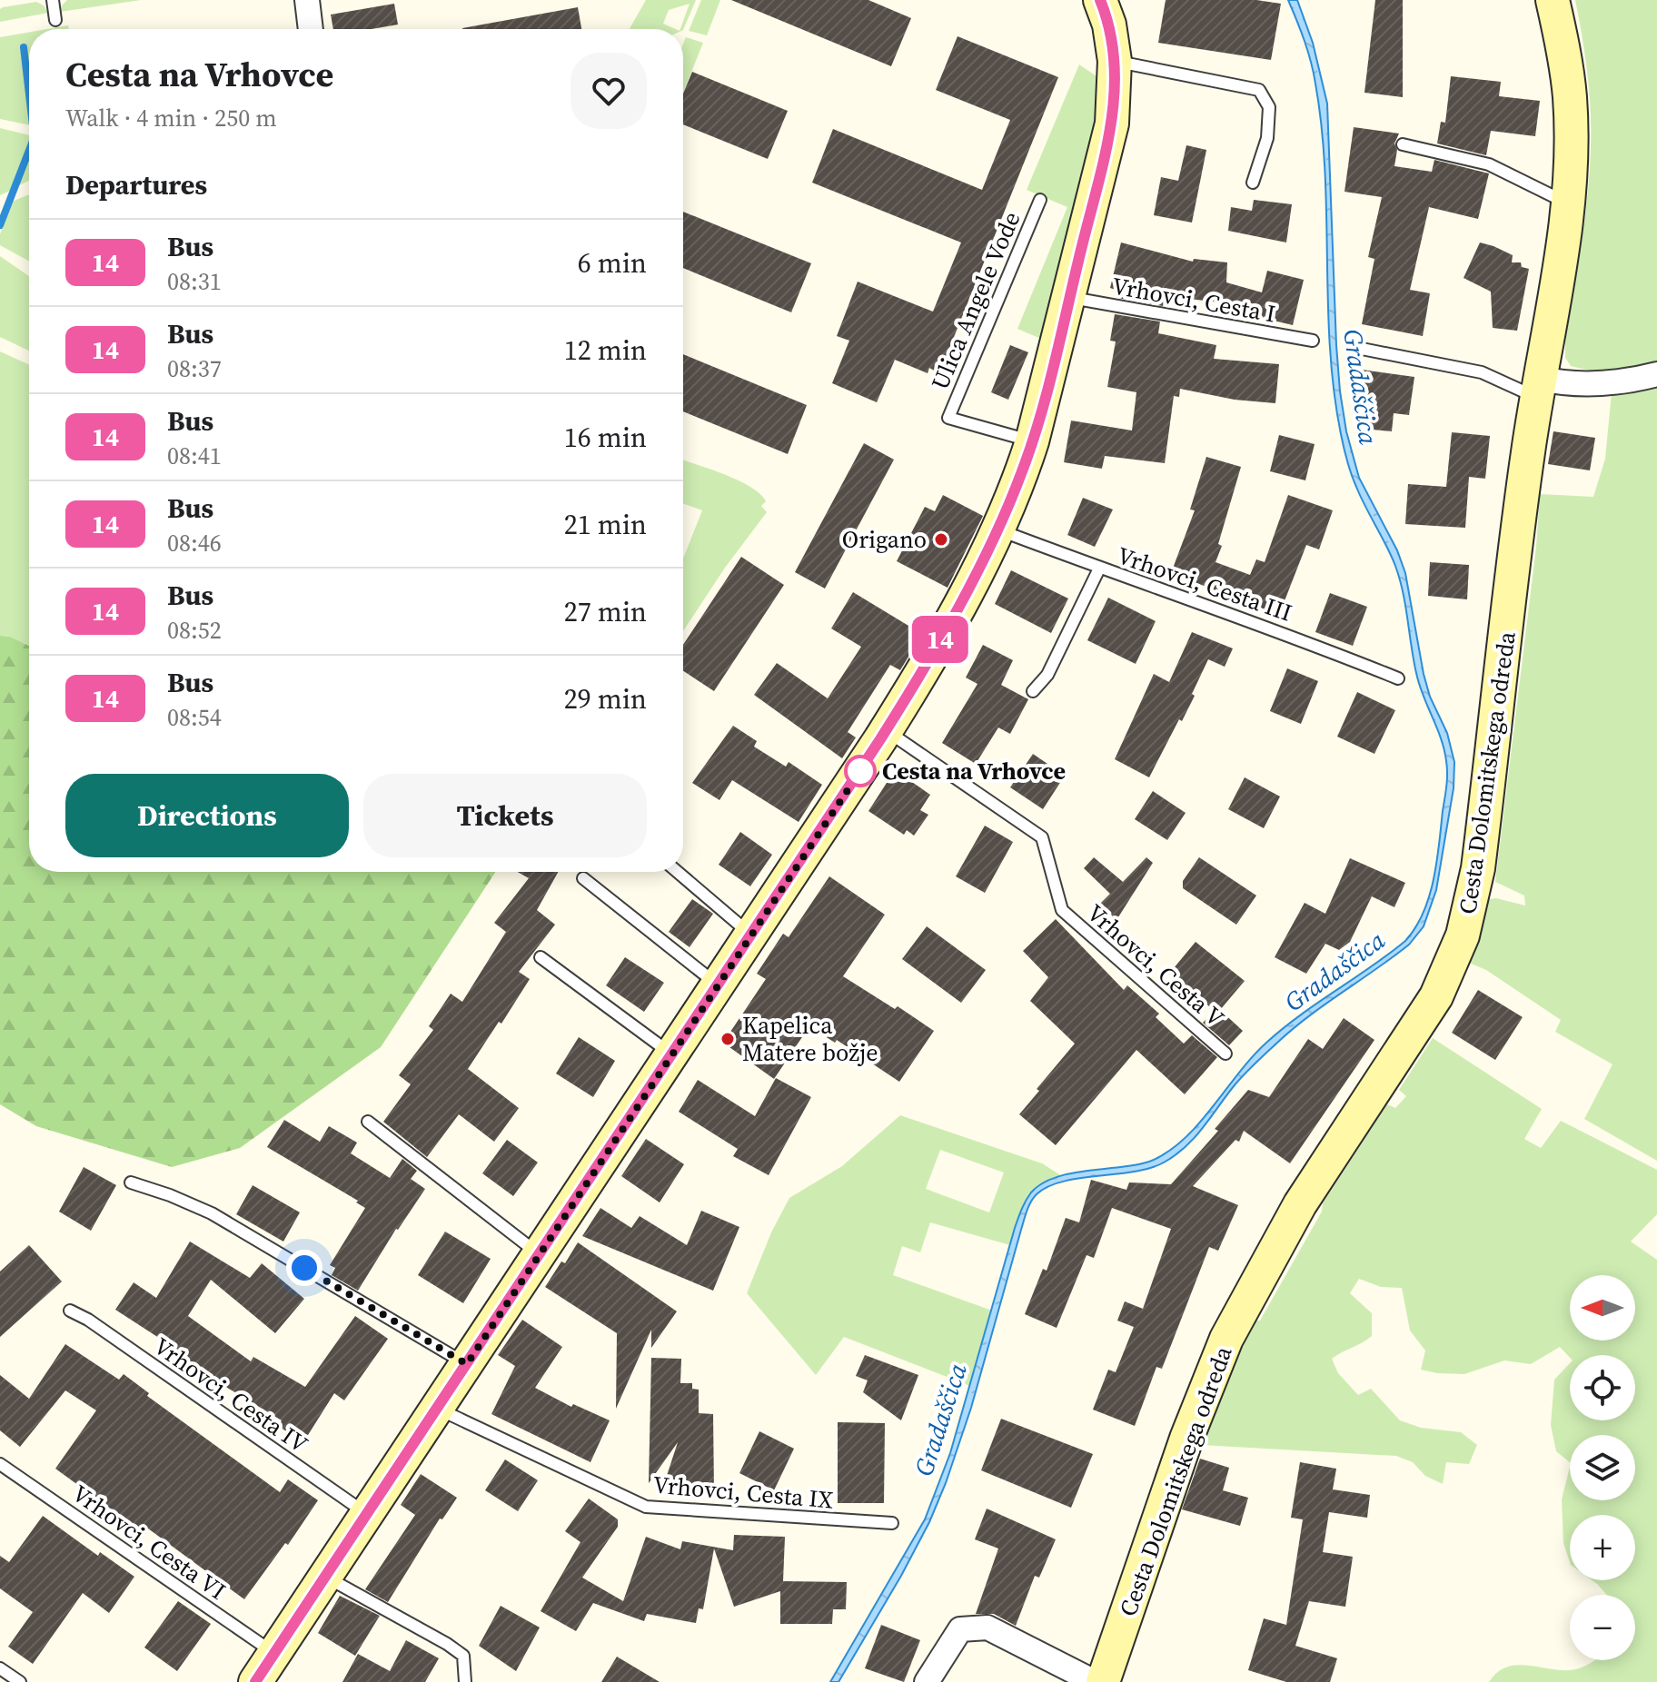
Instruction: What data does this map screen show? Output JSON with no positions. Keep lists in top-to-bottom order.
{
  "streets": {
    "street": ["Cesta Dolomitskega odreda"],
    "lane": [
      "Vrhovci, Cesta I",
      "Ulica Angele Vode",
      "Vrhovci, Cesta III",
      "Vrhovci, Cesta V",
      "Vrhovci, Cesta IV",
      "Vrhovci, Cesta IX",
      "Vrhovci, Cesta VI"
    ]
  },
  "water": ["Gradaščica"],
  "places": ["Origano", "Cesta na Vrhovce", "Kapelica Matere božje"],
  "lines": ["bus line 14"],
  "north": "left",
  "page": {
    "on_map": "14",
    "heading": [
      ["Cesta na Vrhovce", "Walk · 4 min · 250 m"],
      "Departures"
    ],
    "list": [
      {
        "mark": "14",
        "name": "Bus",
        "note": "08:31",
        "value": "6 min"
      },
      {
        "mark": "14",
        "name": "Bus",
        "note": "08:37",
        "value": "12 min"
      },
      {
        "mark": "14",
        "name": "Bus",
        "note": "08:41",
        "value": "16 min"
      },
      {
        "mark": "14",
        "name": "Bus",
        "note": "08:46",
        "value": "21 min"
      },
      {
        "mark": "14",
        "name": "Bus",
        "note": "08:52",
        "value": "27 min"
      },
      {
        "mark": "14",
        "name": "Bus",
        "note": "08:54",
        "value": "29 min"
      }
    ],
    "buttons": ["Directions", "Tickets"],
    "map_buttons": ["+", "−"]
  }
}
